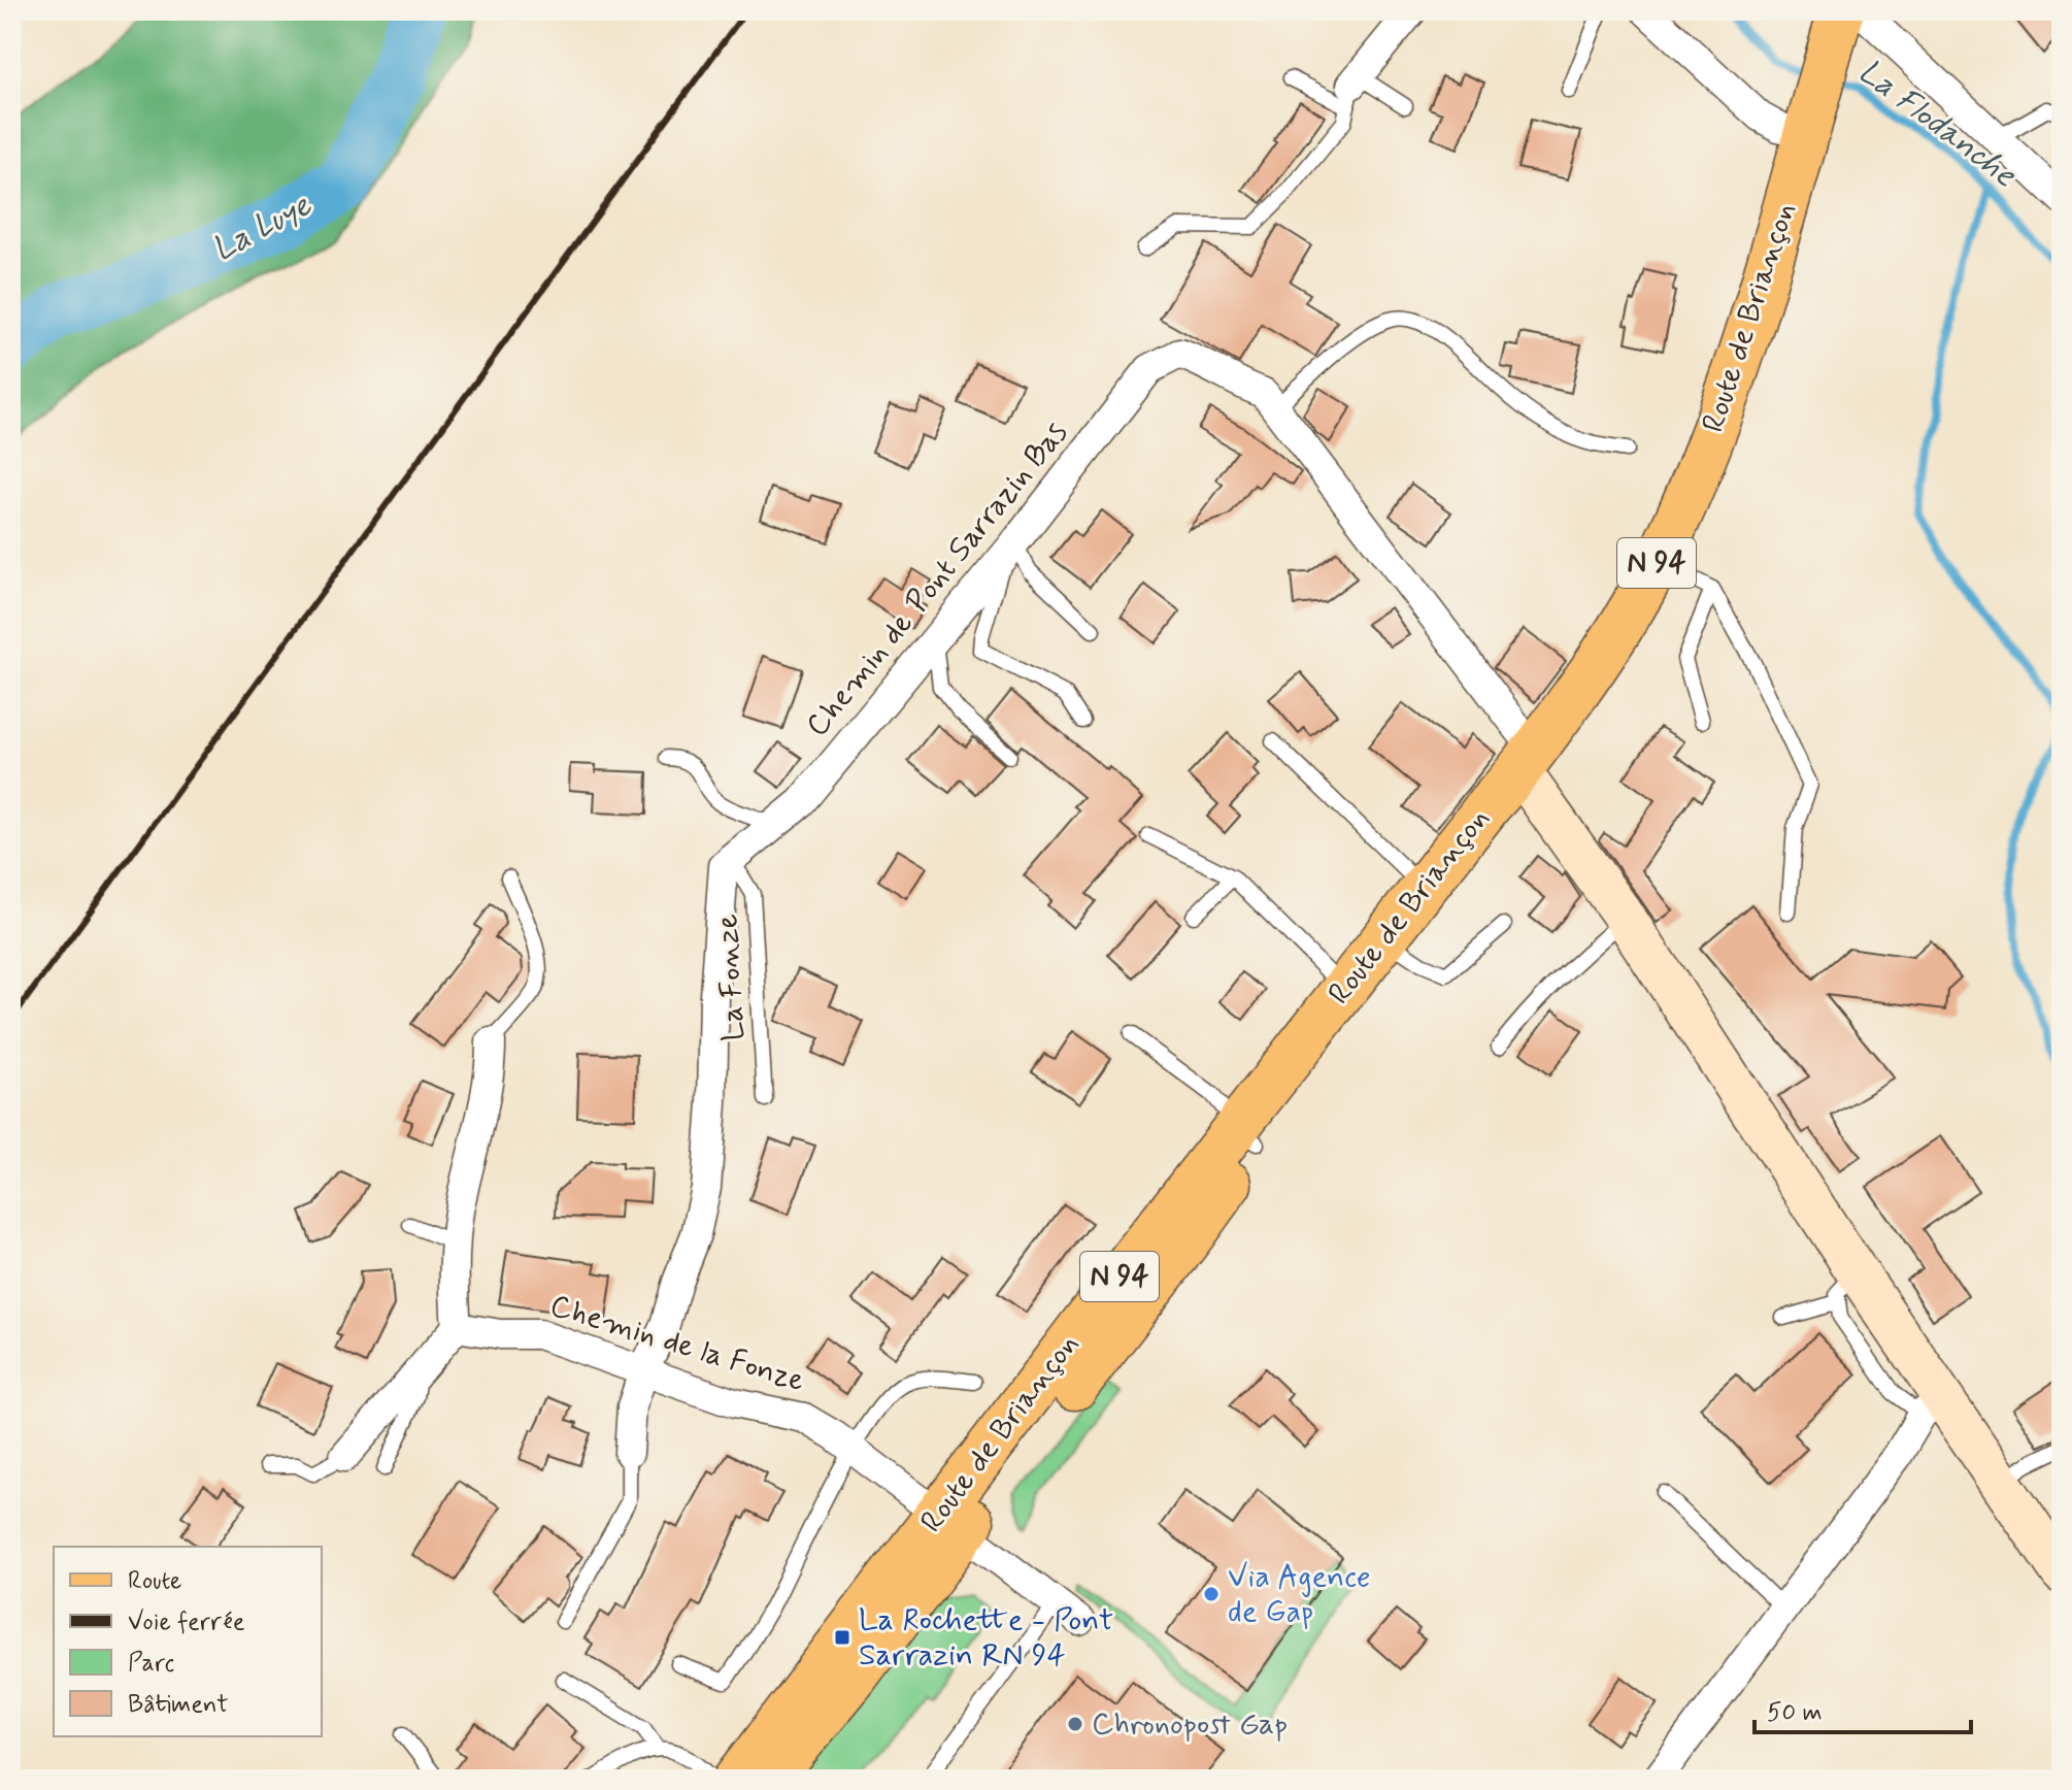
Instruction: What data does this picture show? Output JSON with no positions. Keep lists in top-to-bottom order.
{
  "streets": {
    "main road": ["Route de Briançon", "N 94"],
    "street": ["Chemin de Pont Sarrazin Bas", "Chemin de la Fonze"],
    "lane": ["La Fonze"]
  },
  "crossings": [
    ["Route de Briançon", "N 94"],
    ["Route de Briançon", "Chemin de Pont Sarrazin Bas"],
    ["Route de Briançon", "Chemin de la Fonze"],
    ["Chemin de Pont Sarrazin Bas", "La Fonze"]
  ],
  "water": ["La Flodanche", "La Luye"],
  "places": {
    "other": ["Via Agence de Gap", "Chronopost Gap"],
    "transit": ["La Rochette - Pont Sarrazin RN 94"]
  },
  "legend": [
    "Route",
    "Voie ferrée",
    "Parc",
    "Bâtiment"
  ],
  "scale_bar": "50 m"
}
